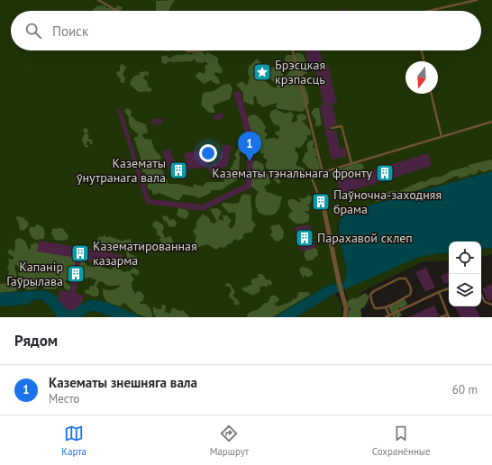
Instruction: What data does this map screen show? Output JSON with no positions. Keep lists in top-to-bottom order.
{
  "places": {
    "place": ["Брэсцкая крэпасць"],
    "building": [
      "Казематы ўнутранага вала",
      "Казематы тэнальнага фронту",
      "Паўночна-заходняя брама",
      "Парахавой склеп",
      "Казематированная казарма",
      "Капанір Гаўрылава"
    ]
  },
  "north": "bottom",
  "page": {
    "search": "Поиск",
    "pins": "1",
    "heading": "Рядом",
    "list": [
      {
        "mark": "1",
        "name": "Казематы знешняга вала",
        "note": "Место",
        "value": "60 m"
      }
    ],
    "nav": ["Карта", "Маршрут", "Сохранённые"]
  }
}
